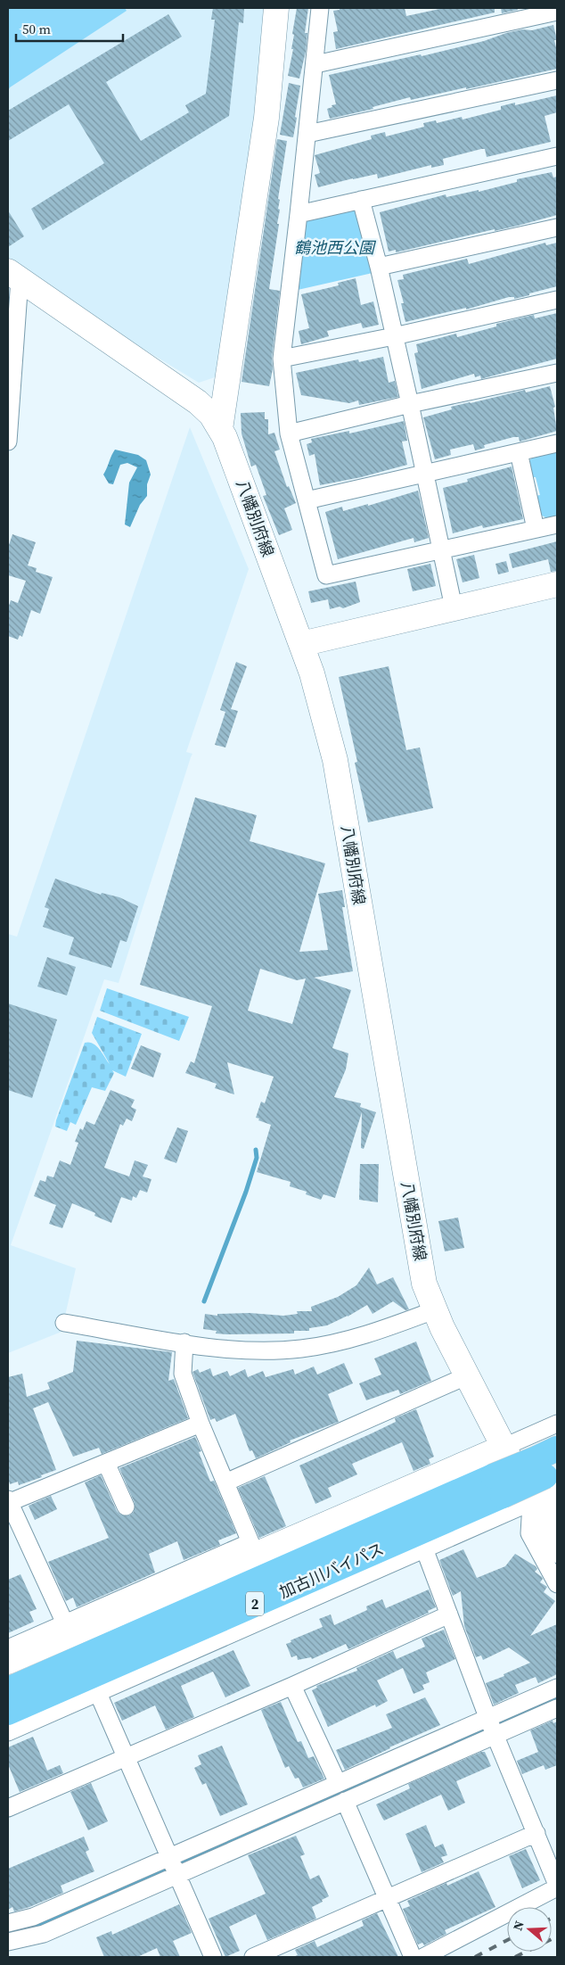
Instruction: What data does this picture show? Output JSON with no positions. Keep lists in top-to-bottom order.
{
  "streets": {
    "highway": ["加古川バイパス", "2"],
    "main road": ["八幡別府線"]
  },
  "parks": ["鶴池西公園"],
  "scale_bar": "50 m",
  "north": "left"
}
